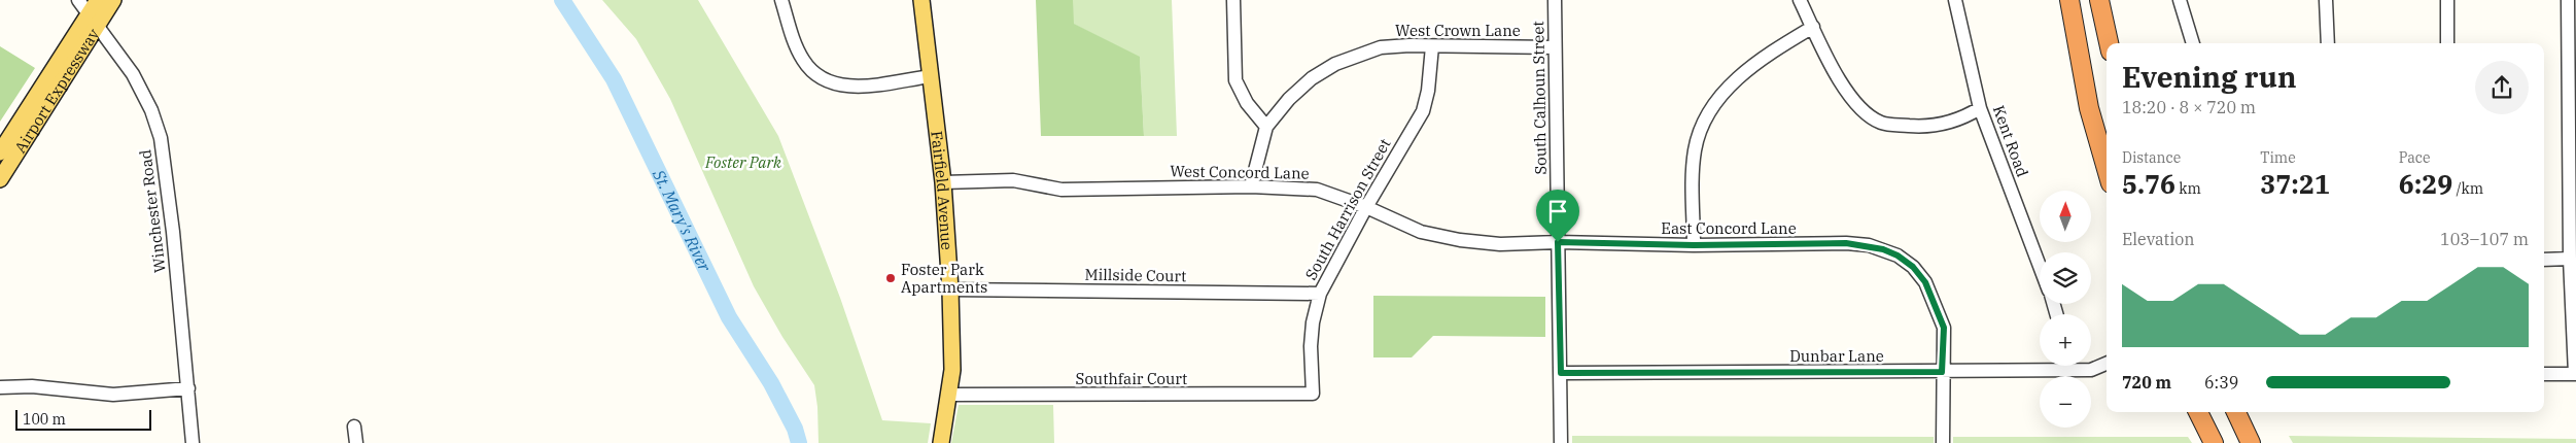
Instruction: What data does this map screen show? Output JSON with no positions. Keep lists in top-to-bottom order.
{
  "streets": {
    "main road": ["Airport Expressway", "Fairfield Avenue"],
    "street": [
      "West Crown Lane",
      "South Calhoun Street",
      "Kent Road",
      "West Concord Lane",
      "South Harrison Street",
      "Winchester Road",
      "East Concord Lane",
      "Millside Court",
      "Dunbar Lane",
      "Southfair Court"
    ]
  },
  "crossings": [
    ["West Crown Lane", "South Calhoun Street"],
    ["West Crown Lane", "West Concord Lane"],
    ["West Crown Lane", "South Harrison Street"],
    ["Airport Expressway", "Winchester Road"],
    ["South Calhoun Street", "West Concord Lane"],
    ["South Calhoun Street", "East Concord Lane"],
    ["South Calhoun Street", "Dunbar Lane"],
    ["West Concord Lane", "Fairfield Avenue"],
    ["West Concord Lane", "South Harrison Street"],
    ["West Concord Lane", "East Concord Lane"],
    ["Fairfield Avenue", "Millside Court"],
    ["Fairfield Avenue", "Southfair Court"],
    ["South Harrison Street", "Millside Court"],
    ["South Harrison Street", "Southfair Court"],
    ["East Concord Lane", "Dunbar Lane"]
  ],
  "water": ["St. Mary's River"],
  "parks": ["Foster Park"],
  "places": ["Foster Park Apartments"],
  "scale_bar": "100 m",
  "north": "top",
  "page": {
    "heading": ["Evening run", "18:20 · 8 × 720 m"],
    "stats": [
      ["Distance", "5.76 km"],
      ["Time", "37:21"],
      ["Pace", "6:29 /km"]
    ],
    "map_buttons": ["+", "−"],
    "chart": ["Elevation", "103–107 m"],
    "list": [
      {
        "name": "720 m",
        "note": "6:39"
      }
    ],
    "scale": "100 m"
  }
}
